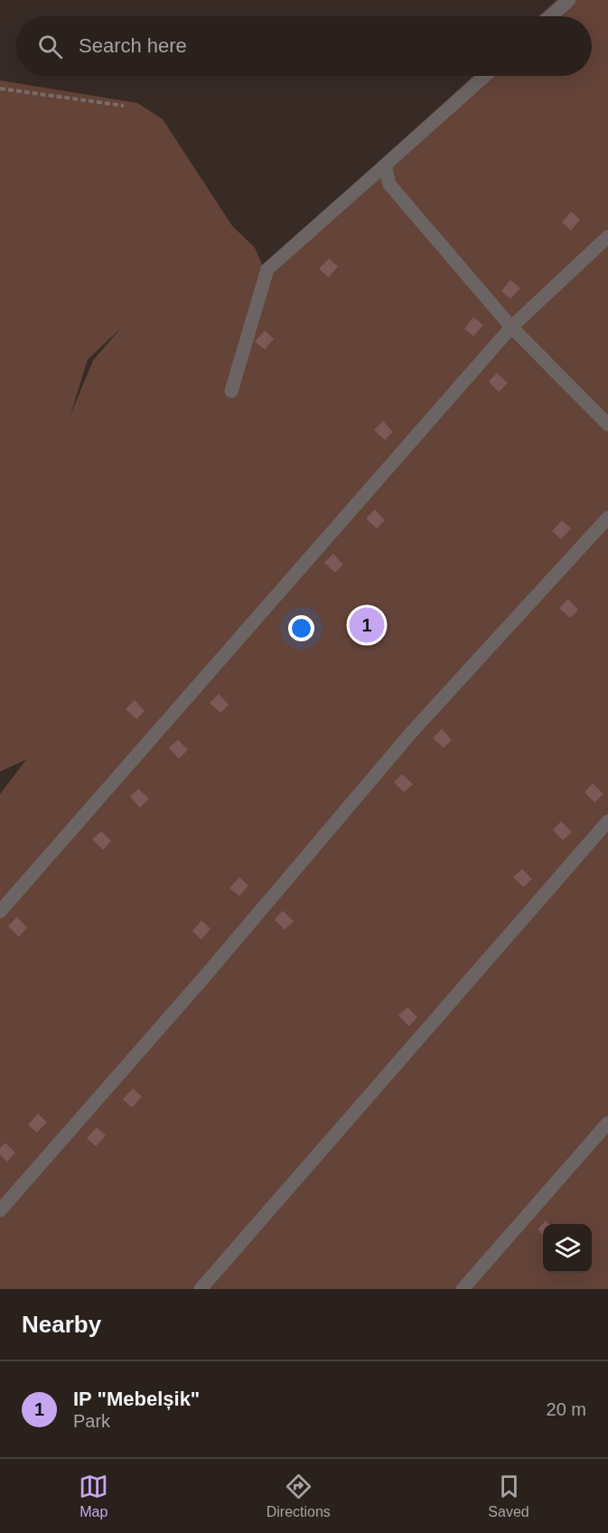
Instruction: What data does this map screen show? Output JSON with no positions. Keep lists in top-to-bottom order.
{
  "page": {
    "search": "Search here",
    "pins": "1",
    "heading": "Nearby",
    "list": [
      {
        "mark": "1",
        "name": "IP \"Mebelșik\"",
        "note": "Park",
        "value": "20 m"
      }
    ],
    "nav": ["Map", "Directions", "Saved"]
  }
}
